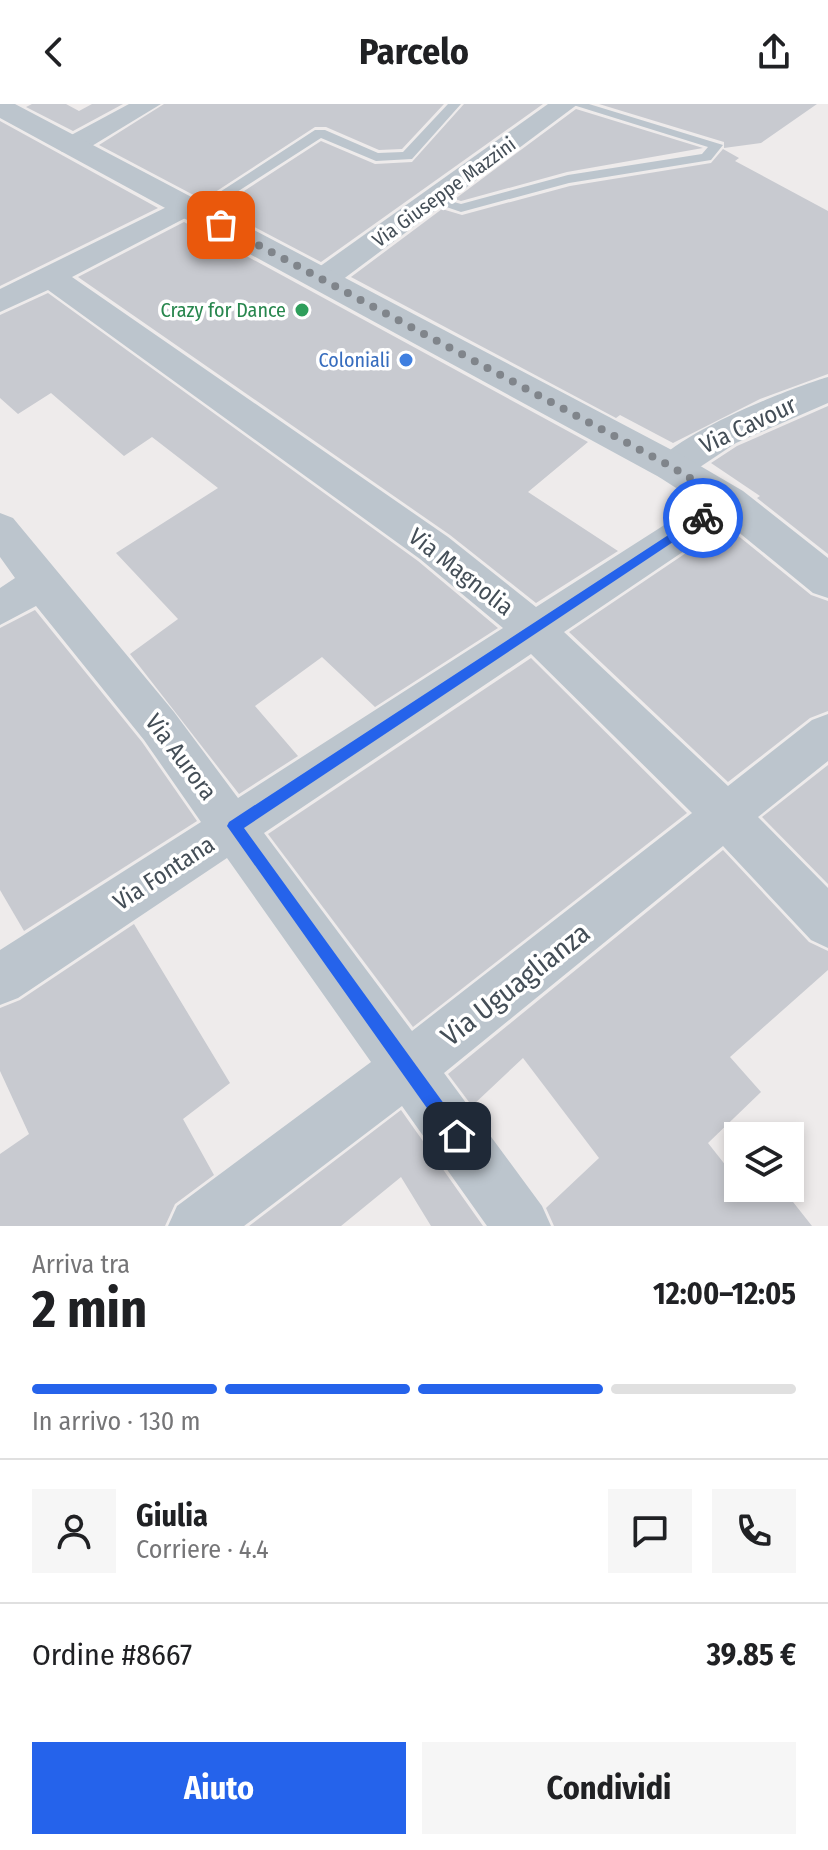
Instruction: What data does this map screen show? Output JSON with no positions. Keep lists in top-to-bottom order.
{
  "streets": {
    "street": [
      "Via Giuseppe Mazzini",
      "Via Cavour",
      "Via Magnolia",
      "Via Aurora",
      "Via Fontana",
      "Via Uguaglianza"
    ]
  },
  "crossings": [
    ["Via Magnolia", "Via Fontana"],
    ["Via Magnolia", "Via Uguaglianza"],
    ["Via Aurora", "Via Fontana"],
    ["Via Aurora", "Via Uguaglianza"]
  ],
  "places": ["Crazy for Dance", "Coloniali"],
  "page": {
    "header": "Parcelo",
    "heading": ["2 min", "Arriva tra", "12:00–12:05"],
    "panel": [
      "Giulia",
      "Corriere · 4.4",
      "Ordine #8667",
      "39.85 €"
    ],
    "bar": "In arrivo · 130 m",
    "buttons": ["Aiuto", "Condividi"]
  }
}
